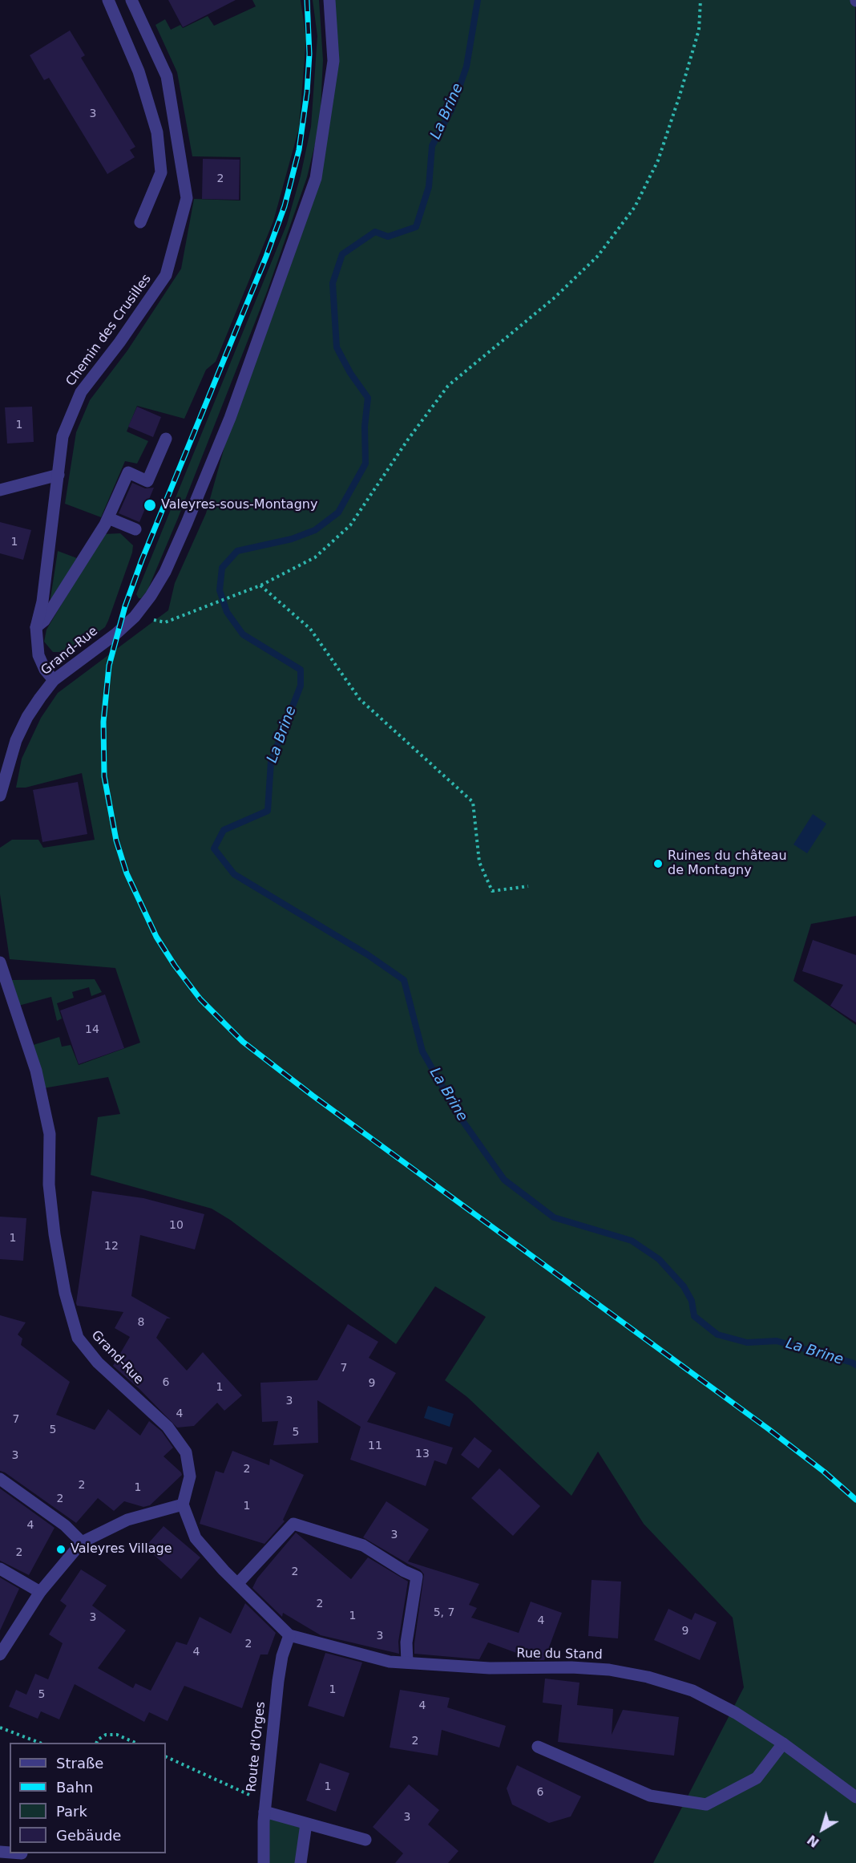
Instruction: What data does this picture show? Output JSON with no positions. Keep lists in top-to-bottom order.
{
  "streets": {
    "street": [
      "Chemin des Crusilles",
      "Grand-Rue",
      "Rue du Stand",
      "Route d'Orges"
    ]
  },
  "crossings": [
    ["Chemin des Crusilles", "Grand-Rue"],
    ["Rue du Stand", "Route d'Orges"]
  ],
  "water": ["La Brine"],
  "places": ["Valeyres-sous-Montagny", "Ruines du château de Montagny", "Valeyres Village"],
  "house_numbers": [
    "3",
    "2",
    "1",
    "1",
    "14",
    "10",
    "1",
    "12",
    "8",
    "7",
    "6",
    "9",
    "1",
    "3",
    "4",
    "7",
    "5",
    "5",
    "11",
    "13",
    "3",
    "2",
    "2",
    "1",
    "2",
    "1",
    "4",
    "3",
    "2",
    "2",
    "2",
    "5, 7",
    "1",
    "3",
    "4",
    "9",
    "3",
    "2",
    "4",
    "1",
    "5",
    "4",
    "2",
    "1",
    "6",
    "3"
  ],
  "legend": [
    "Straße",
    "Bahn",
    "Park",
    "Gebäude"
  ],
  "north": "bottom left"
}
